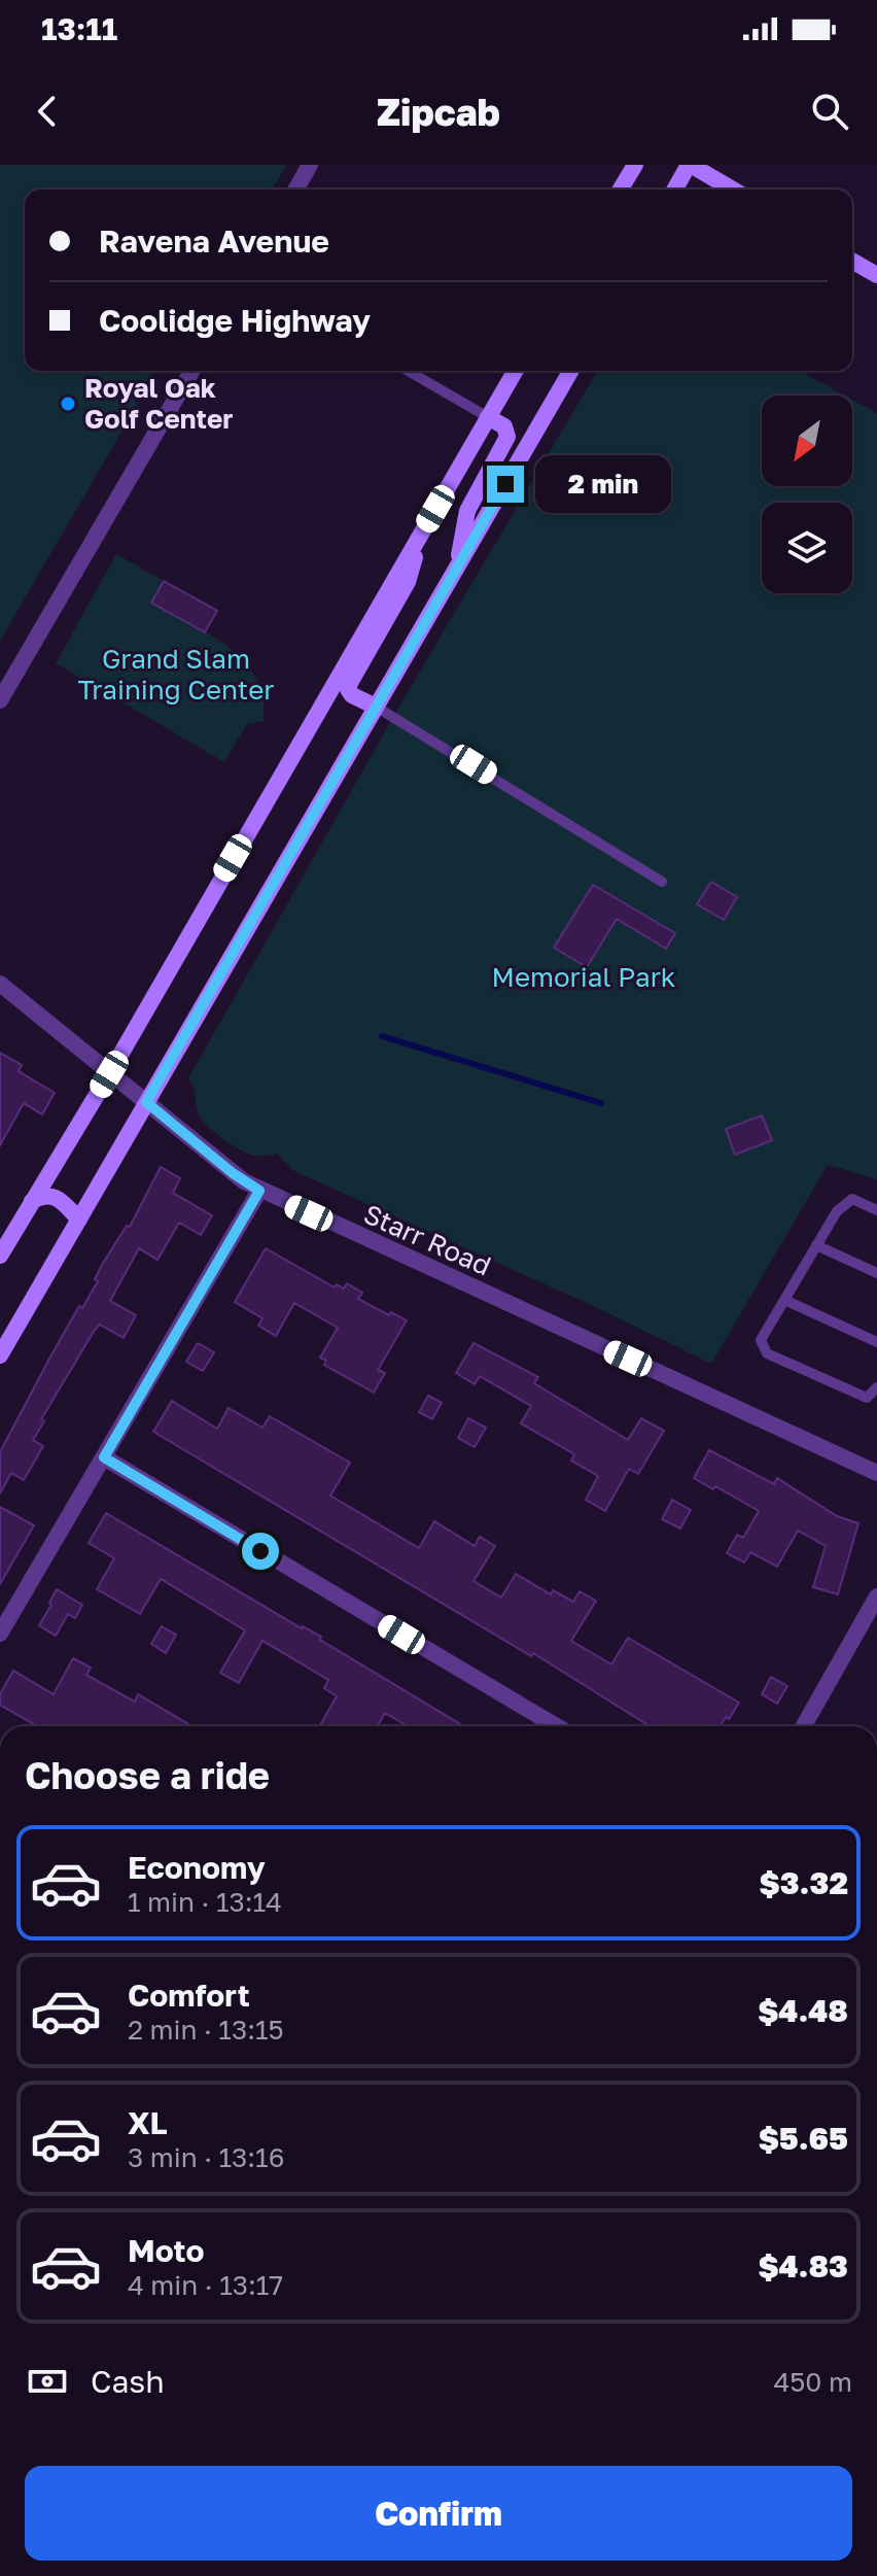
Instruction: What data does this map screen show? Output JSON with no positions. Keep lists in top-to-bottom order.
{
  "streets": {
    "street": ["Starr Road"]
  },
  "parks": ["Grand Slam Training Center", "Memorial Park"],
  "places": ["Royal Oak Golf Center"],
  "north": "bottom left",
  "page": {
    "status": "13:11",
    "header": "Zipcab",
    "banner": ["Ravena Avenue", "Coolidge Highway"],
    "bubble": "2 min",
    "heading": "Choose a ride",
    "list": [
      {
        "name": "Economy",
        "note": "1 min · 13:14",
        "value": "$3.32"
      },
      {
        "name": "Comfort",
        "note": "2 min · 13:15",
        "value": "$4.48"
      },
      {
        "name": "XL",
        "note": "3 min · 13:16",
        "value": "$5.65"
      },
      {
        "name": "Moto",
        "note": "4 min · 13:17",
        "value": "$4.83"
      }
    ],
    "pay": ["Cash", "450 m"],
    "buttons": "Confirm"
  }
}
